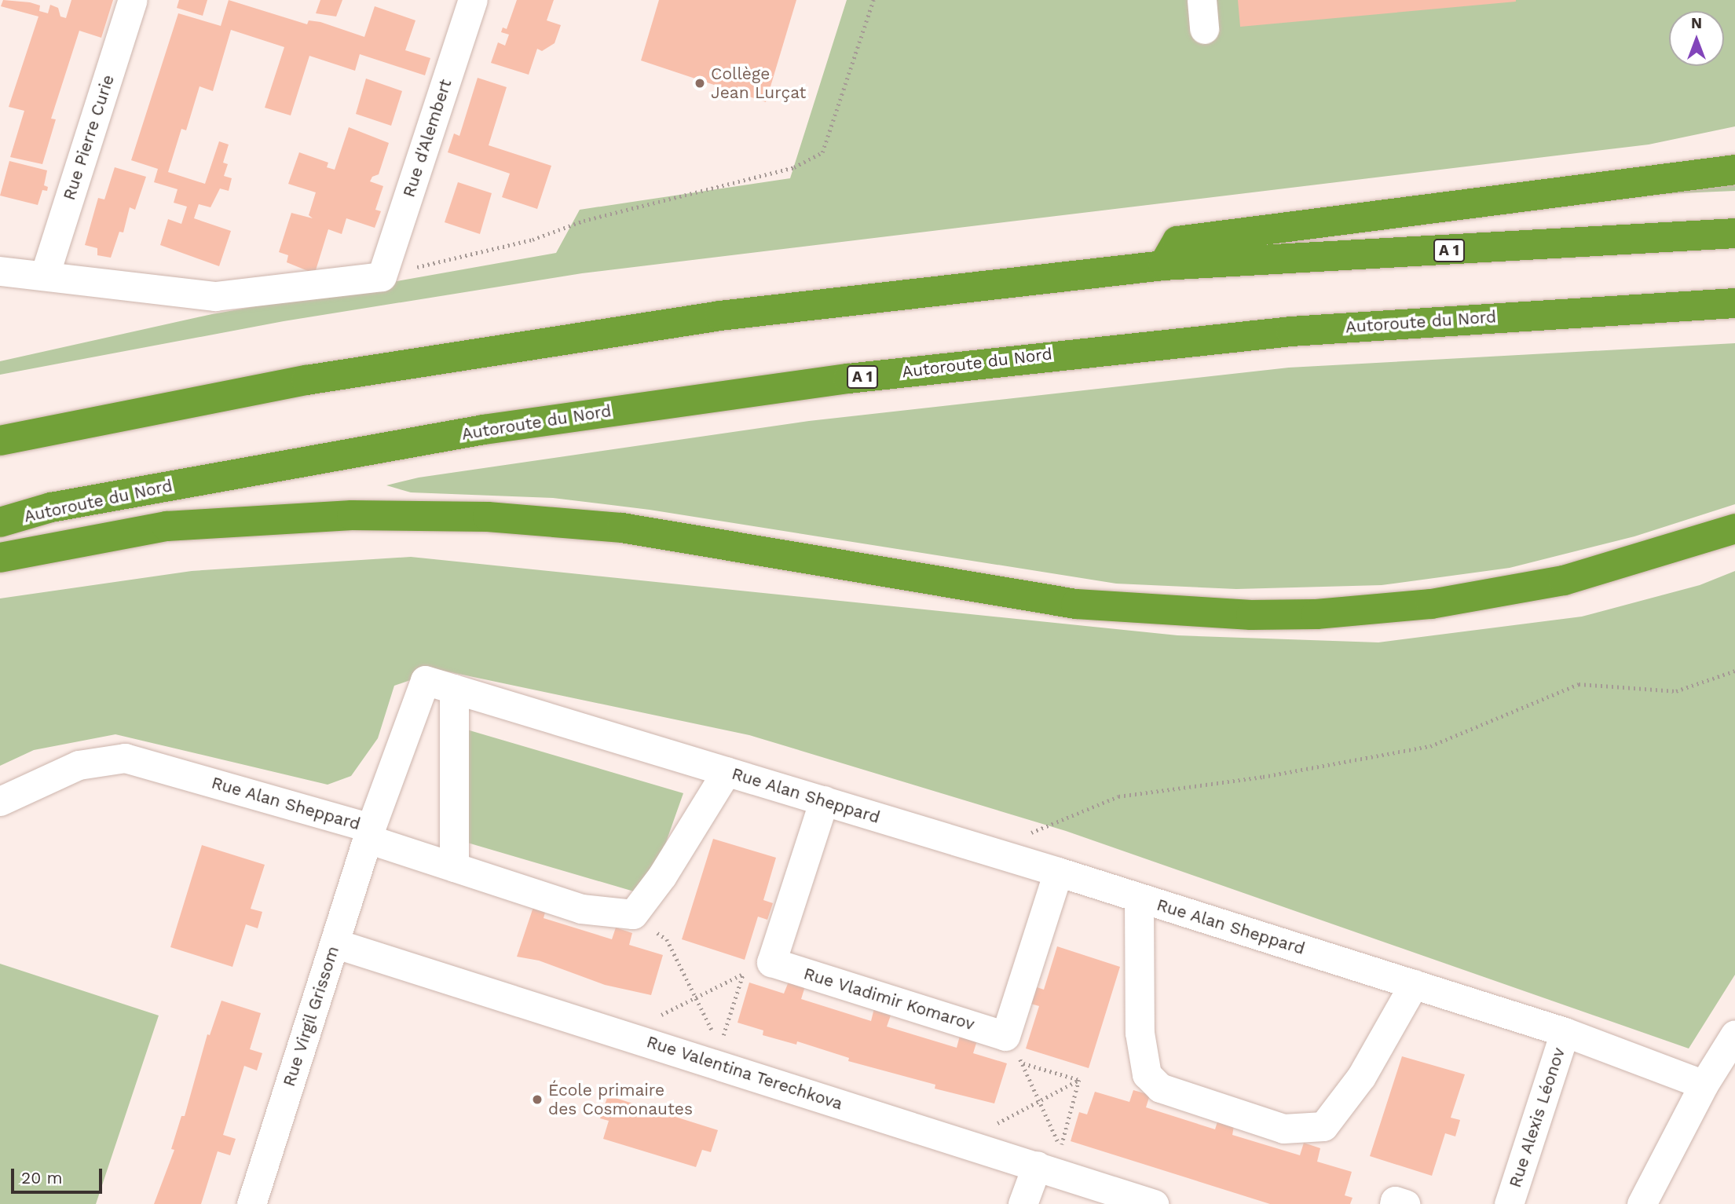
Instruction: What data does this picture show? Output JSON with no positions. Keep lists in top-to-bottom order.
{
  "streets": {
    "highway": ["A 1", "Autoroute du Nord"],
    "street": [
      "Rue Pierre Curie",
      "Rue d'Alembert",
      "Rue Alan Sheppard",
      "Rue Vladimir Komarov",
      "Rue Virgil Grissom",
      "Rue Valentina Terechkova",
      "Rue Alexis Léonov"
    ]
  },
  "crossings": [
    ["Rue Alan Sheppard", "Rue Virgil Grissom"],
    ["Rue Alan Sheppard", "Rue Alexis Léonov"],
    ["Rue Virgil Grissom", "Rue Valentina Terechkova"]
  ],
  "places": ["Collège Jean Lurçat", "École primaire des Cosmonautes"],
  "scale_bar": "20 m",
  "north": "top"
}
